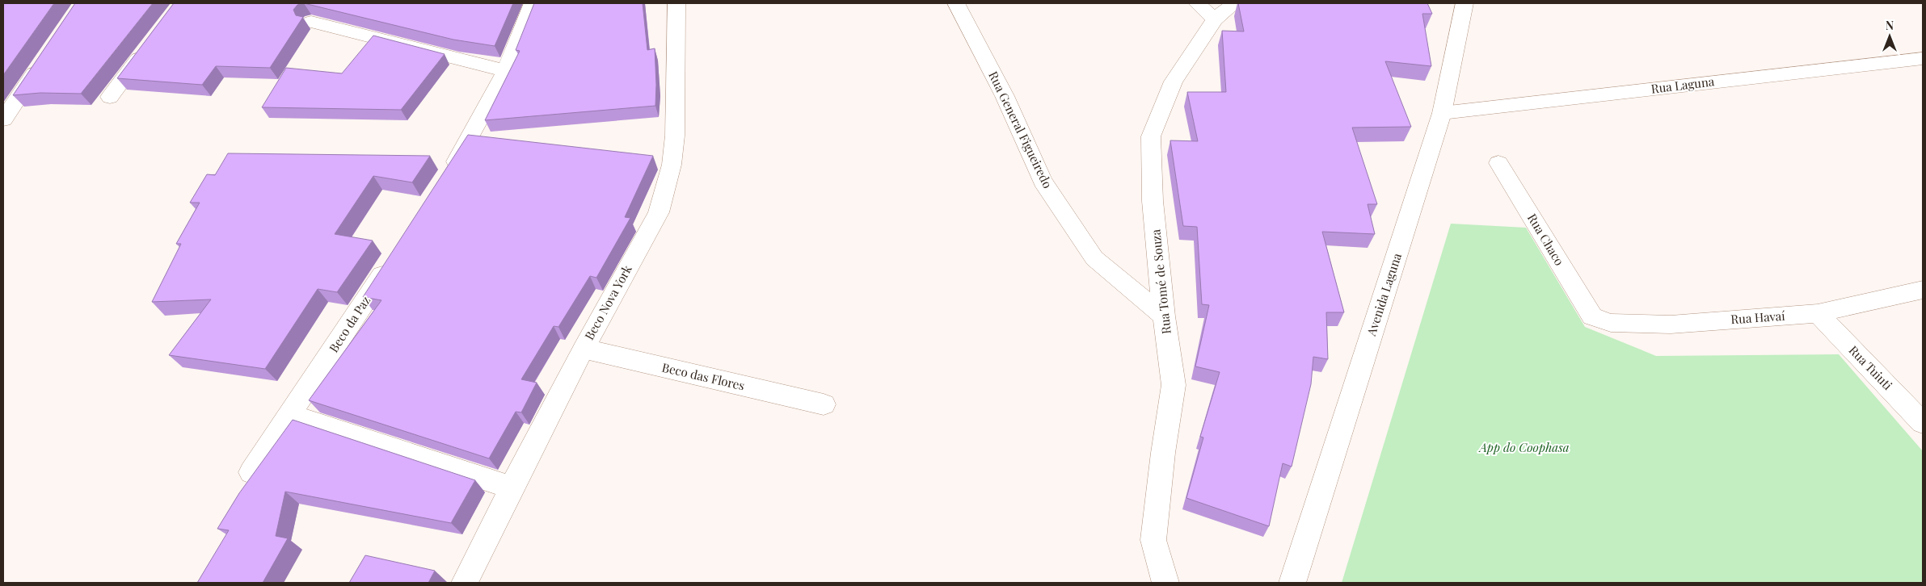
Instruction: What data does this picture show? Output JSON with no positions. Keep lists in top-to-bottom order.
{
  "streets": {
    "street": [
      "Rua Laguna",
      "Rua General Figueiredo",
      "Rua Chaco",
      "Rua Tomé de Souza",
      "Avenida Laguna",
      "Beco Nova York",
      "Rua Havaí",
      "Beco da Paz",
      "Rua Tuiuti",
      "Beco das Flores"
    ]
  },
  "crossings": [
    ["Rua Laguna", "Avenida Laguna"],
    ["Rua General Figueiredo", "Rua Tomé de Souza"],
    ["Rua Chaco", "Rua Havaí"],
    ["Beco Nova York", "Beco das Flores"],
    ["Rua Havaí", "Rua Tuiuti"]
  ],
  "parks": ["App do Coophasa"],
  "north": "top"
}
